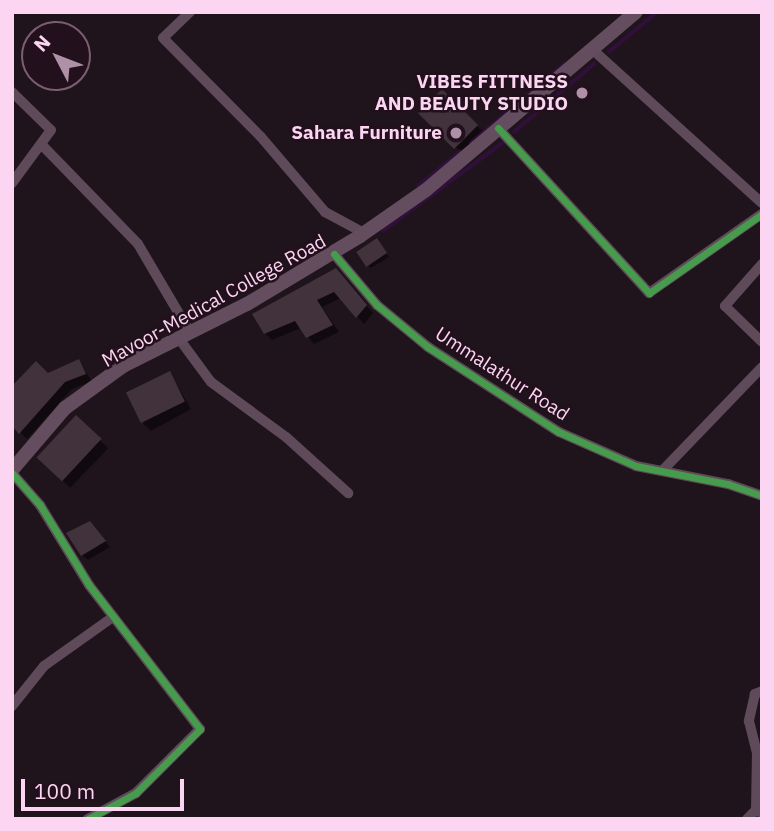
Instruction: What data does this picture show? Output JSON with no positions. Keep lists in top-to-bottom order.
{
  "streets": {
    "main road": ["Mavoor-Medical College Road"],
    "street": ["Ummalathur Road"]
  },
  "crossings": [
    ["Mavoor-Medical College Road", "Ummalathur Road"]
  ],
  "places": ["VIBES FITTNESS AND BEAUTY STUDIO", "Sahara Furniture"],
  "scale_bar": "100 m",
  "north": "top left"
}
